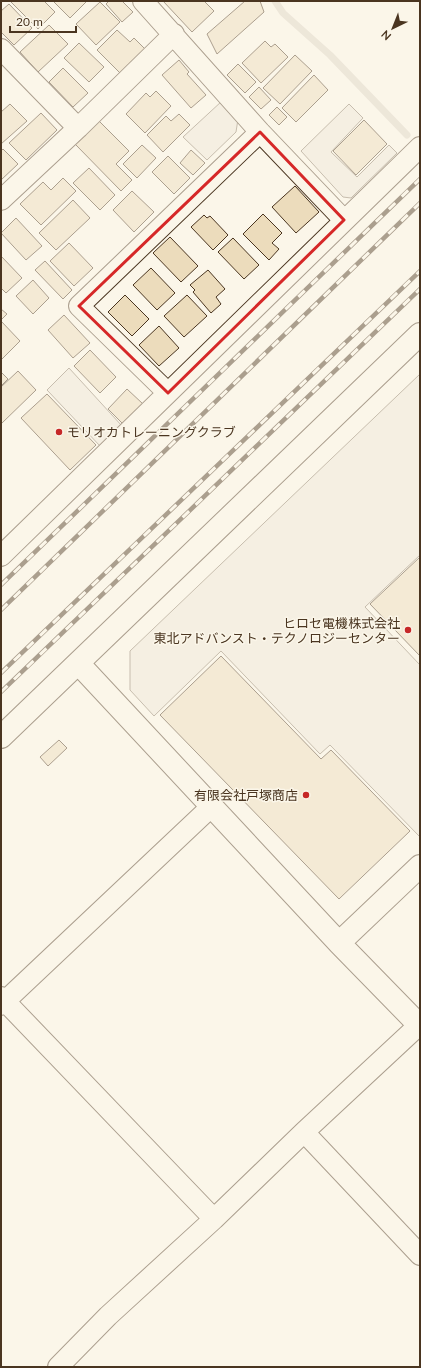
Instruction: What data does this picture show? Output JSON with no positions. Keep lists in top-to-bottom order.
{
  "places": ["モリオカトレーニングクラブ", "ヒロセ電機株式会社 東北アドバンスト・テクノロジーセンター", "有限会社戸塚商店"],
  "scale_bar": "20 m",
  "north": "bottom left"
}
